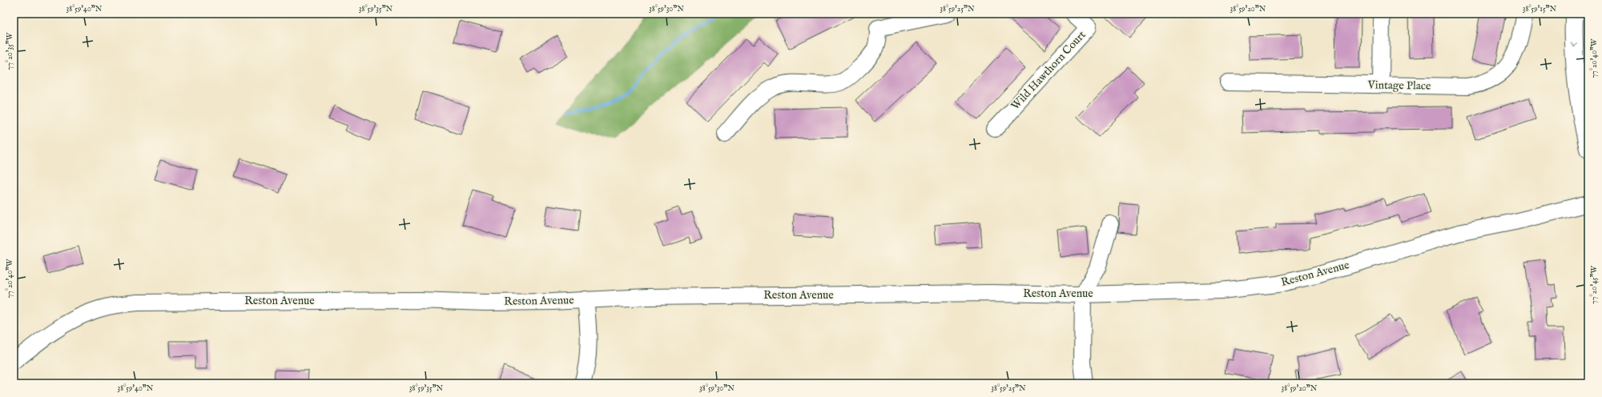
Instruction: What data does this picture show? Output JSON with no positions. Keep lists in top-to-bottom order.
{
  "streets": {
    "street": ["Wild Hawthorn Court", "Vintage Place", "Reston Avenue"]
  },
  "coordinates": [
    "38°59'40\"N",
    "38°59'35\"N",
    "38°59'30\"N",
    "38°59'25\"N",
    "38°59'20\"N",
    "38°59'15\"N",
    "77°20'35\"W",
    "77°20'40\"W",
    "77°20'45\"W"
  ]
}
